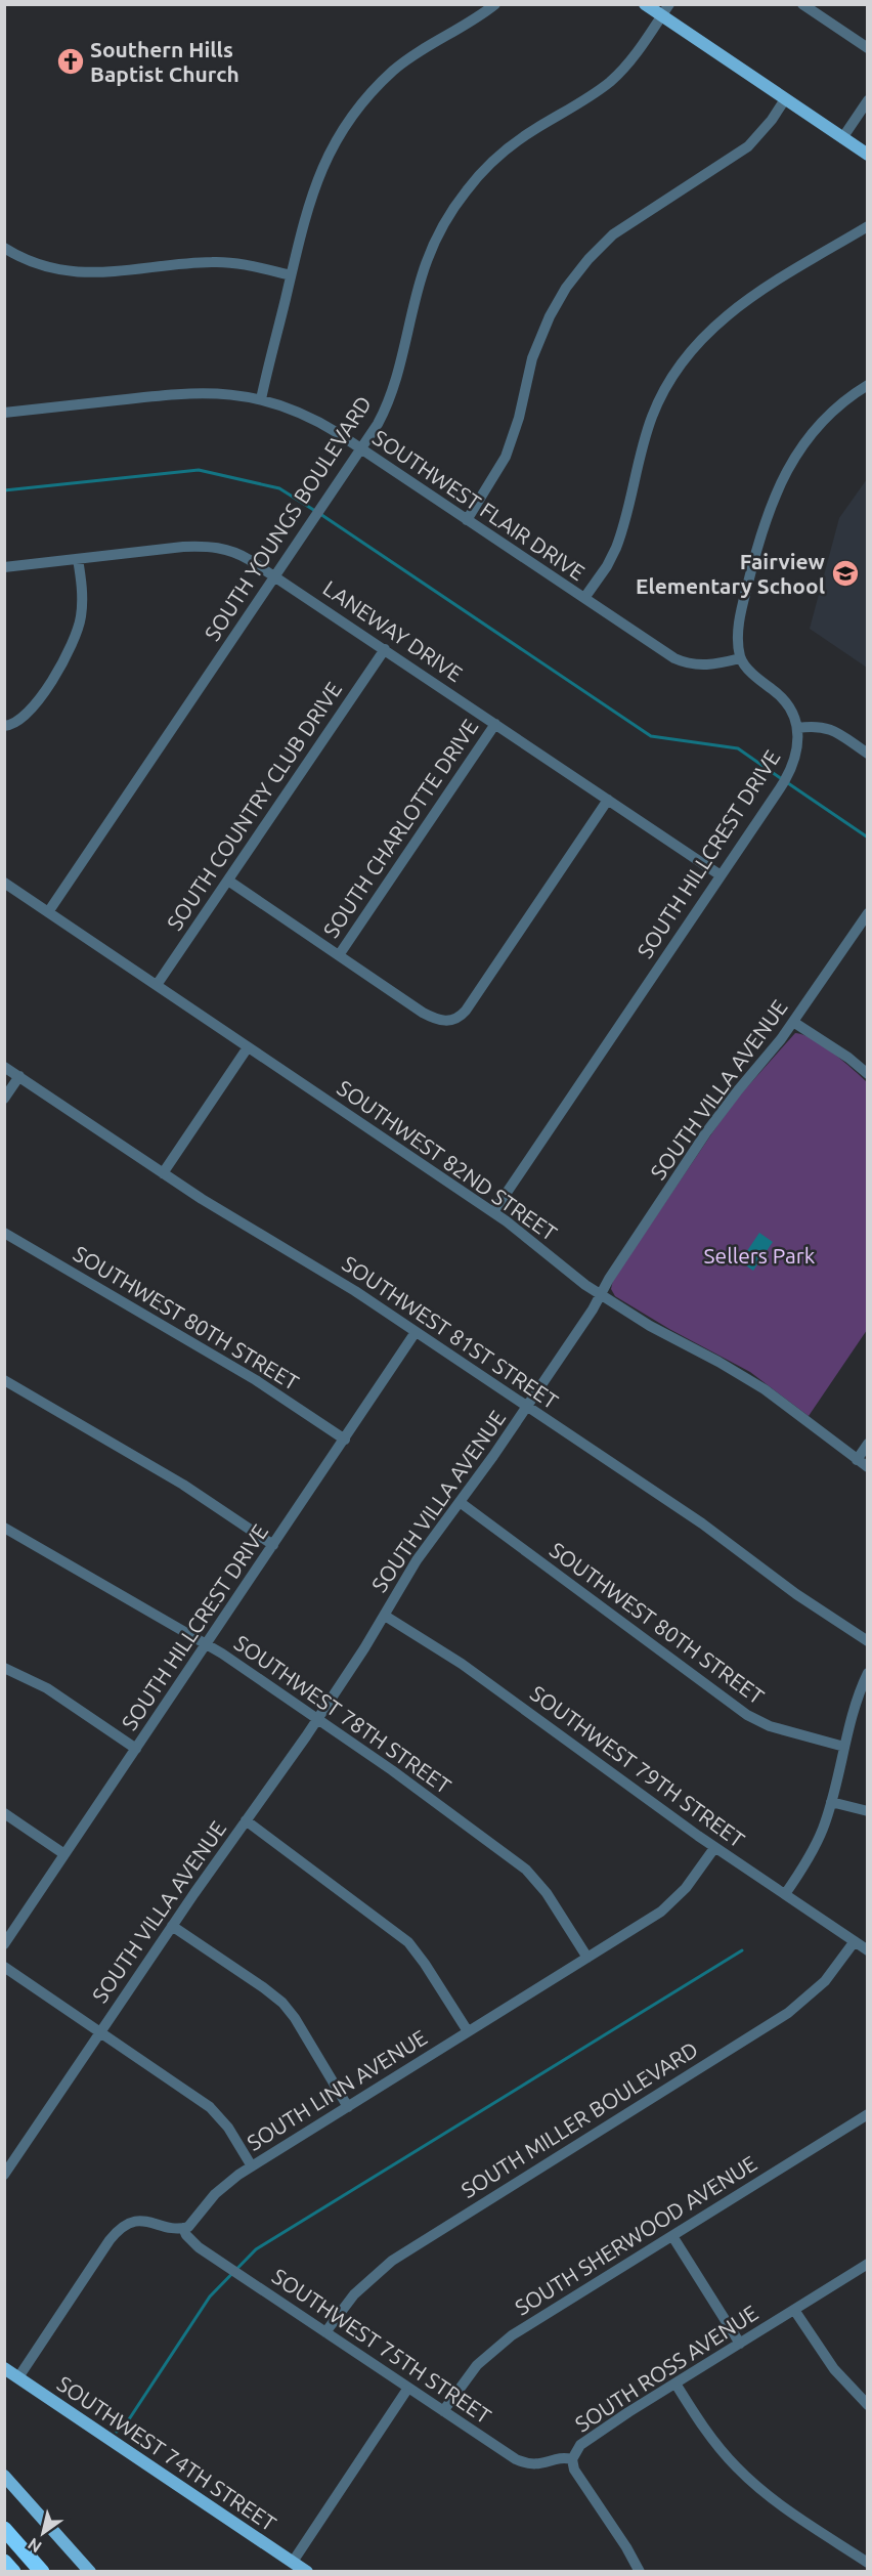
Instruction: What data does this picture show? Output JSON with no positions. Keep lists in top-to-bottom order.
{
  "streets": {
    "main road": ["SOUTHWEST 74TH STREET"],
    "street": [
      "SOUTHWEST FLAIR DRIVE",
      "SOUTH YOUNGS BOULEVARD",
      "LANEWAY DRIVE",
      "SOUTH COUNTRY CLUB DRIVE",
      "SOUTH CHARLOTTE DRIVE",
      "SOUTH HILLCREST DRIVE",
      "SOUTH VILLA AVENUE",
      "SOUTHWEST 82ND STREET",
      "SOUTHWEST 80TH STREET",
      "SOUTHWEST 81ST STREET",
      "SOUTHWEST 78TH STREET",
      "SOUTHWEST 79TH STREET",
      "SOUTH LINN AVENUE",
      "SOUTH MILLER BOULEVARD",
      "SOUTH SHERWOOD AVENUE",
      "SOUTHWEST 75TH STREET",
      "SOUTH ROSS AVENUE"
    ]
  },
  "crossings": [
    ["SOUTHWEST FLAIR DRIVE", "SOUTH YOUNGS BOULEVARD"],
    ["SOUTH YOUNGS BOULEVARD", "LANEWAY DRIVE"],
    ["SOUTH YOUNGS BOULEVARD", "SOUTHWEST 82ND STREET"],
    ["LANEWAY DRIVE", "SOUTH COUNTRY CLUB DRIVE"],
    ["LANEWAY DRIVE", "SOUTH CHARLOTTE DRIVE"],
    ["LANEWAY DRIVE", "SOUTH HILLCREST DRIVE"],
    ["SOUTH COUNTRY CLUB DRIVE", "SOUTHWEST 82ND STREET"],
    ["SOUTH HILLCREST DRIVE", "SOUTHWEST 82ND STREET"],
    ["SOUTH HILLCREST DRIVE", "SOUTHWEST 80TH STREET"],
    ["SOUTH HILLCREST DRIVE", "SOUTHWEST 81ST STREET"],
    ["SOUTH HILLCREST DRIVE", "SOUTHWEST 78TH STREET"],
    ["SOUTH VILLA AVENUE", "SOUTHWEST 82ND STREET"],
    ["SOUTH VILLA AVENUE", "SOUTHWEST 80TH STREET"],
    ["SOUTH VILLA AVENUE", "SOUTHWEST 81ST STREET"],
    ["SOUTH VILLA AVENUE", "SOUTHWEST 78TH STREET"],
    ["SOUTH VILLA AVENUE", "SOUTHWEST 79TH STREET"],
    ["SOUTHWEST 78TH STREET", "SOUTH LINN AVENUE"],
    ["SOUTHWEST 79TH STREET", "SOUTH LINN AVENUE"],
    ["SOUTHWEST 79TH STREET", "SOUTH MILLER BOULEVARD"],
    ["SOUTH LINN AVENUE", "SOUTHWEST 75TH STREET"],
    ["SOUTH MILLER BOULEVARD", "SOUTHWEST 75TH STREET"],
    ["SOUTH SHERWOOD AVENUE", "SOUTHWEST 75TH STREET"],
    ["SOUTHWEST 75TH STREET", "SOUTH ROSS AVENUE"]
  ],
  "parks": ["Sellers Park"],
  "places": {
    "church": ["Southern Hills Baptist Church"],
    "school or university": ["Fairview Elementary School"]
  },
  "north": "bottom left"
}
